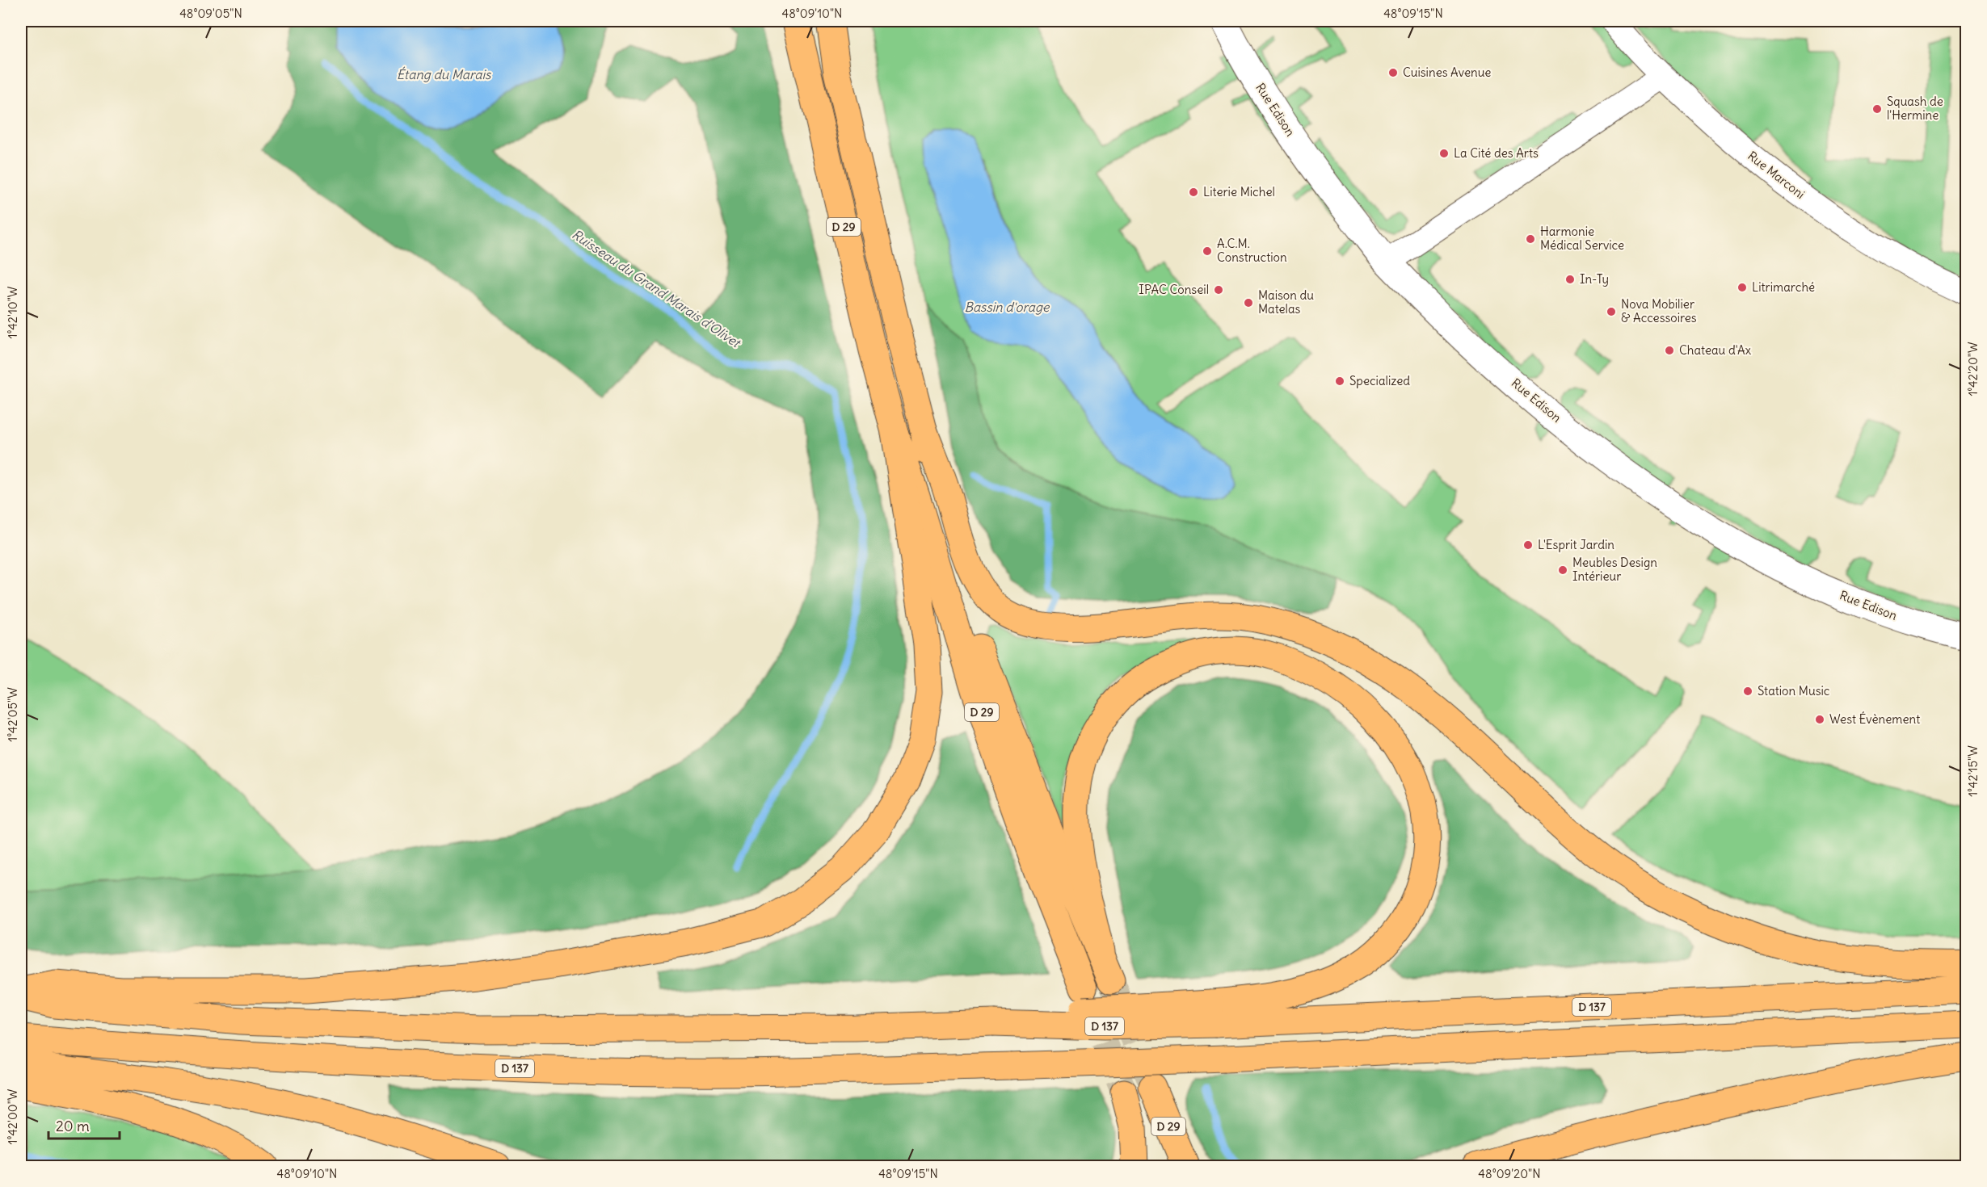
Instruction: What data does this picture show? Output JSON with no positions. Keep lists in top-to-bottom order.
{
  "streets": {
    "main road": ["D 29", "D 137"],
    "street": ["Rue Edison", "Rue Marconi"]
  },
  "water": ["Étang du Marais", "Ruisseau du Grand Marais d'Olivet", "Bassin d'orage"],
  "places": [
    "Cuisines Avenue",
    "Squash de l'Hermine",
    "La Cité des Arts",
    "Literie Michel",
    "Harmonie Médical Service",
    "A.C.M. Construction",
    "In-Ty",
    "Litrimarché",
    "IPAC Conseil",
    "Maison du Matelas",
    "Nova Mobilier & Accessoires",
    "Chateau d'Ax",
    "Specialized",
    "L'Esprit Jardin",
    "Meubles Design Intérieur",
    "Station Music",
    "West Évènement"
  ],
  "scale_bar": "20 m",
  "coordinates": [
    "48°09'05\"N",
    "48°09'10\"N",
    "48°09'15\"N",
    "1°42'10\"W",
    "1°42'20\"W",
    "1°42'05\"W",
    "1°42'15\"W",
    "1°42'00\"W",
    "48°09'20\"N"
  ]
}
